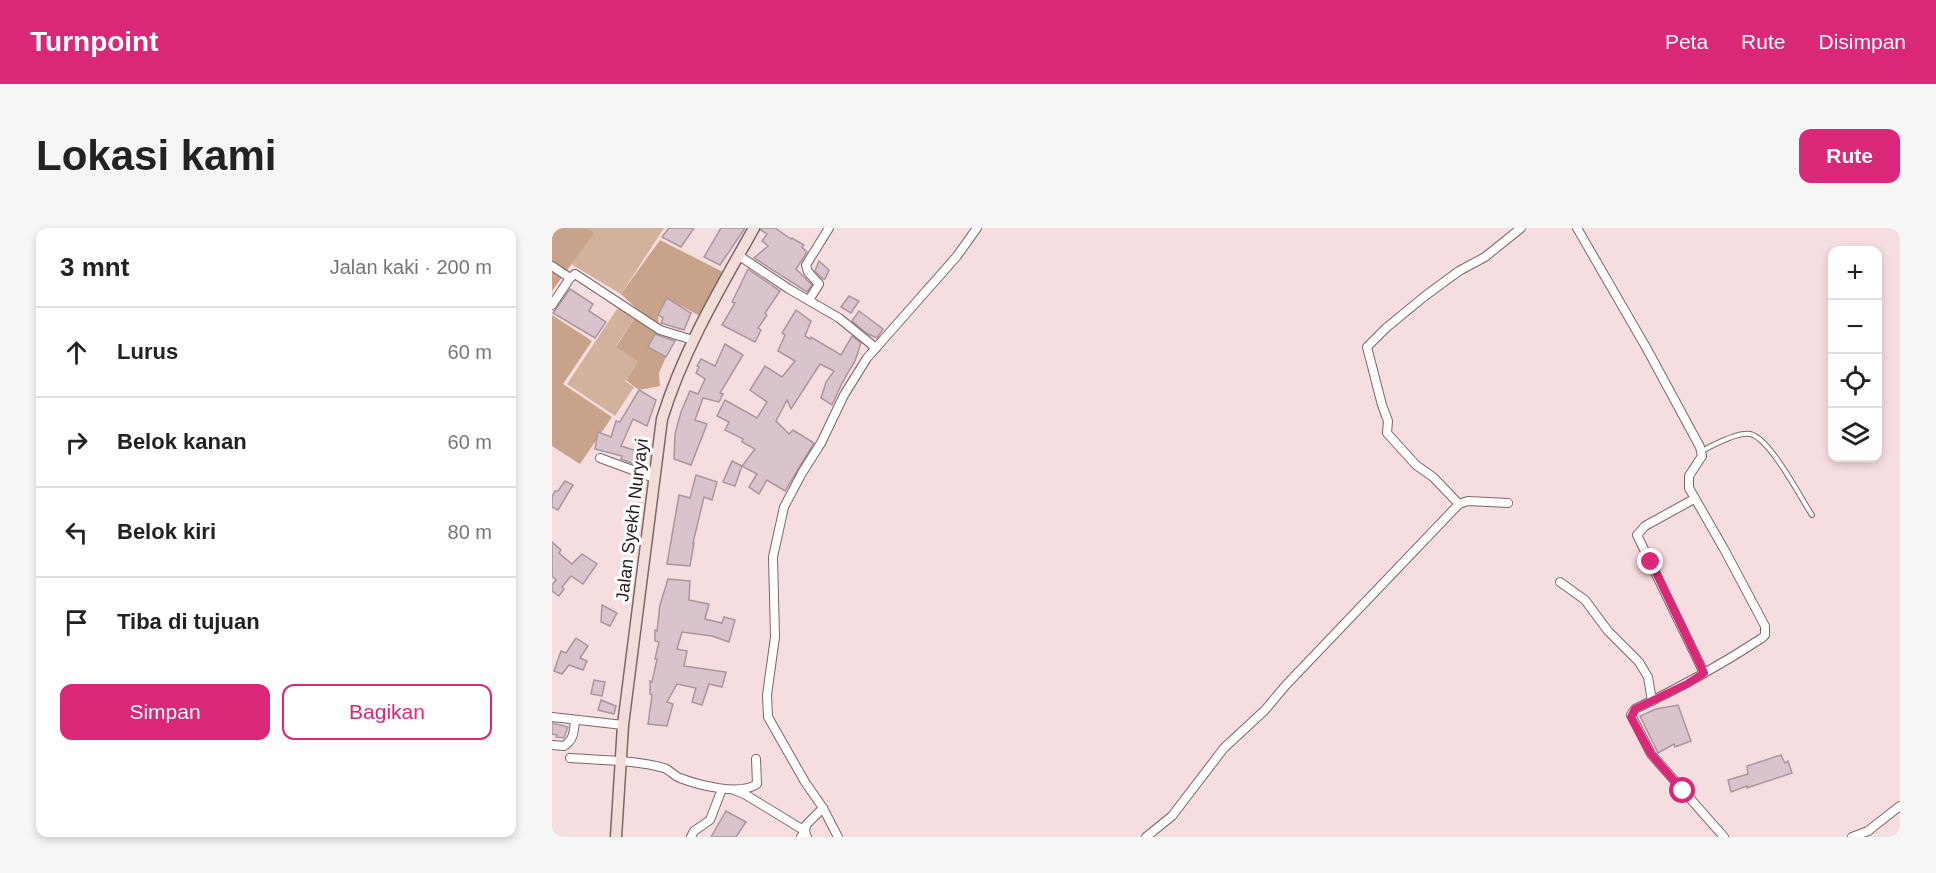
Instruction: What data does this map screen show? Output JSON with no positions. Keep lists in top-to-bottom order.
{
  "streets": {
    "main road": ["Jalan Syekh Nuryayi"]
  },
  "page": {
    "header": "Turnpoint",
    "nav": ["Peta", "Rute", "Disimpan"],
    "buttons": [
      "Rute",
      ["Simpan", "Bagikan"]
    ],
    "title": "Lokasi kami",
    "heading": ["3 mnt", "Jalan kaki · 200 m"],
    "map_buttons": ["+", "−"],
    "list": [
      ["Lurus", "60 m"],
      ["Belok kanan", "60 m"],
      ["Belok kiri", "80 m"],
      "Tiba di tujuan"
    ]
  }
}
